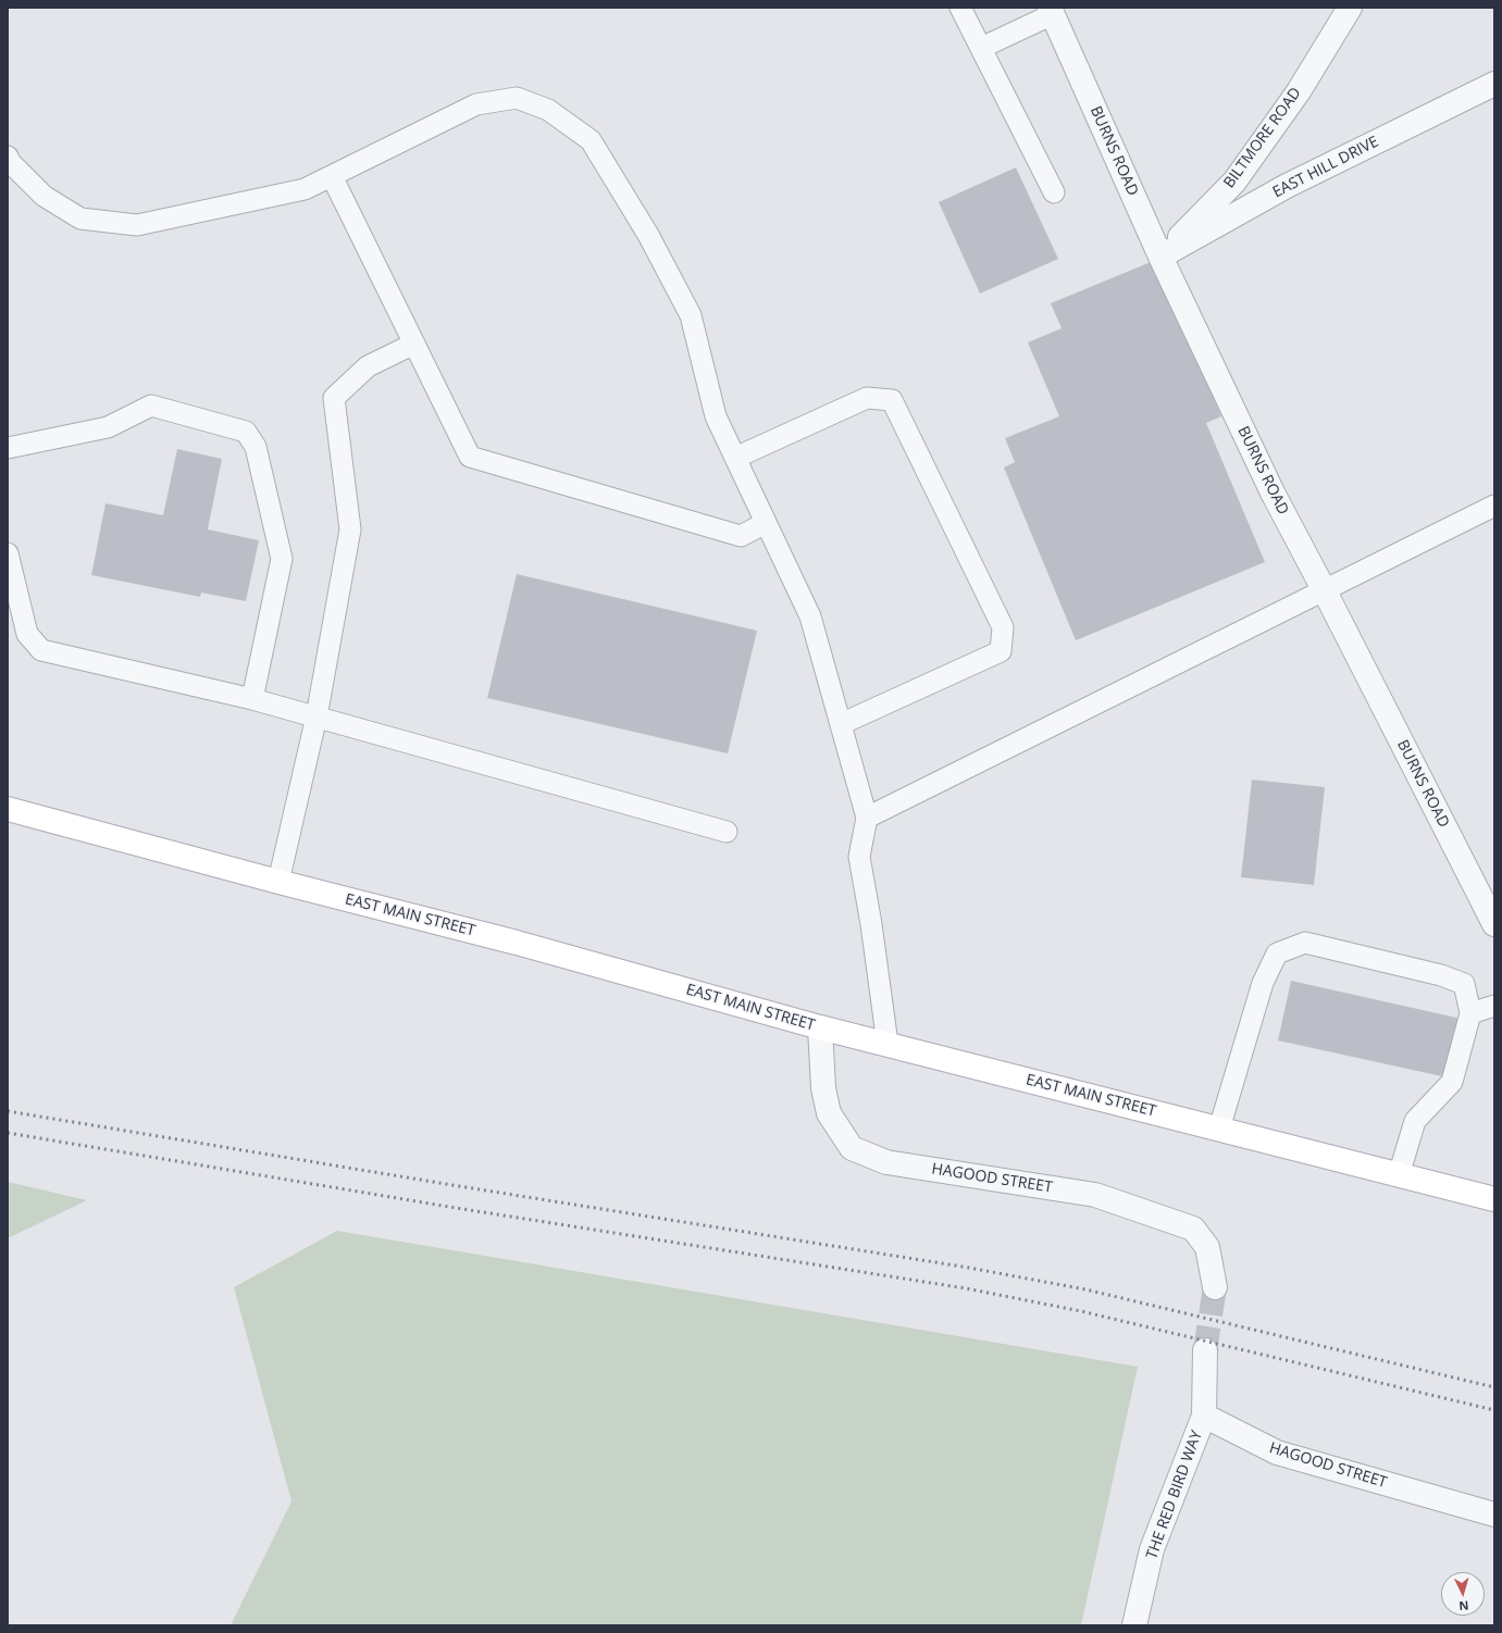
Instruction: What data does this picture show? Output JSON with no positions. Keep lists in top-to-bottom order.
{
  "streets": {
    "main road": ["EAST MAIN STREET"],
    "street": [
      "BILTMORE ROAD",
      "BURNS ROAD",
      "EAST HILL DRIVE",
      "HAGOOD STREET",
      "THE RED BIRD WAY"
    ]
  },
  "crossings": [
    ["BILTMORE ROAD", "BURNS ROAD"],
    ["BILTMORE ROAD", "EAST HILL DRIVE"],
    ["BURNS ROAD", "EAST HILL DRIVE"],
    ["EAST MAIN STREET", "HAGOOD STREET"],
    ["HAGOOD STREET", "THE RED BIRD WAY"]
  ],
  "north": "bottom"
}
